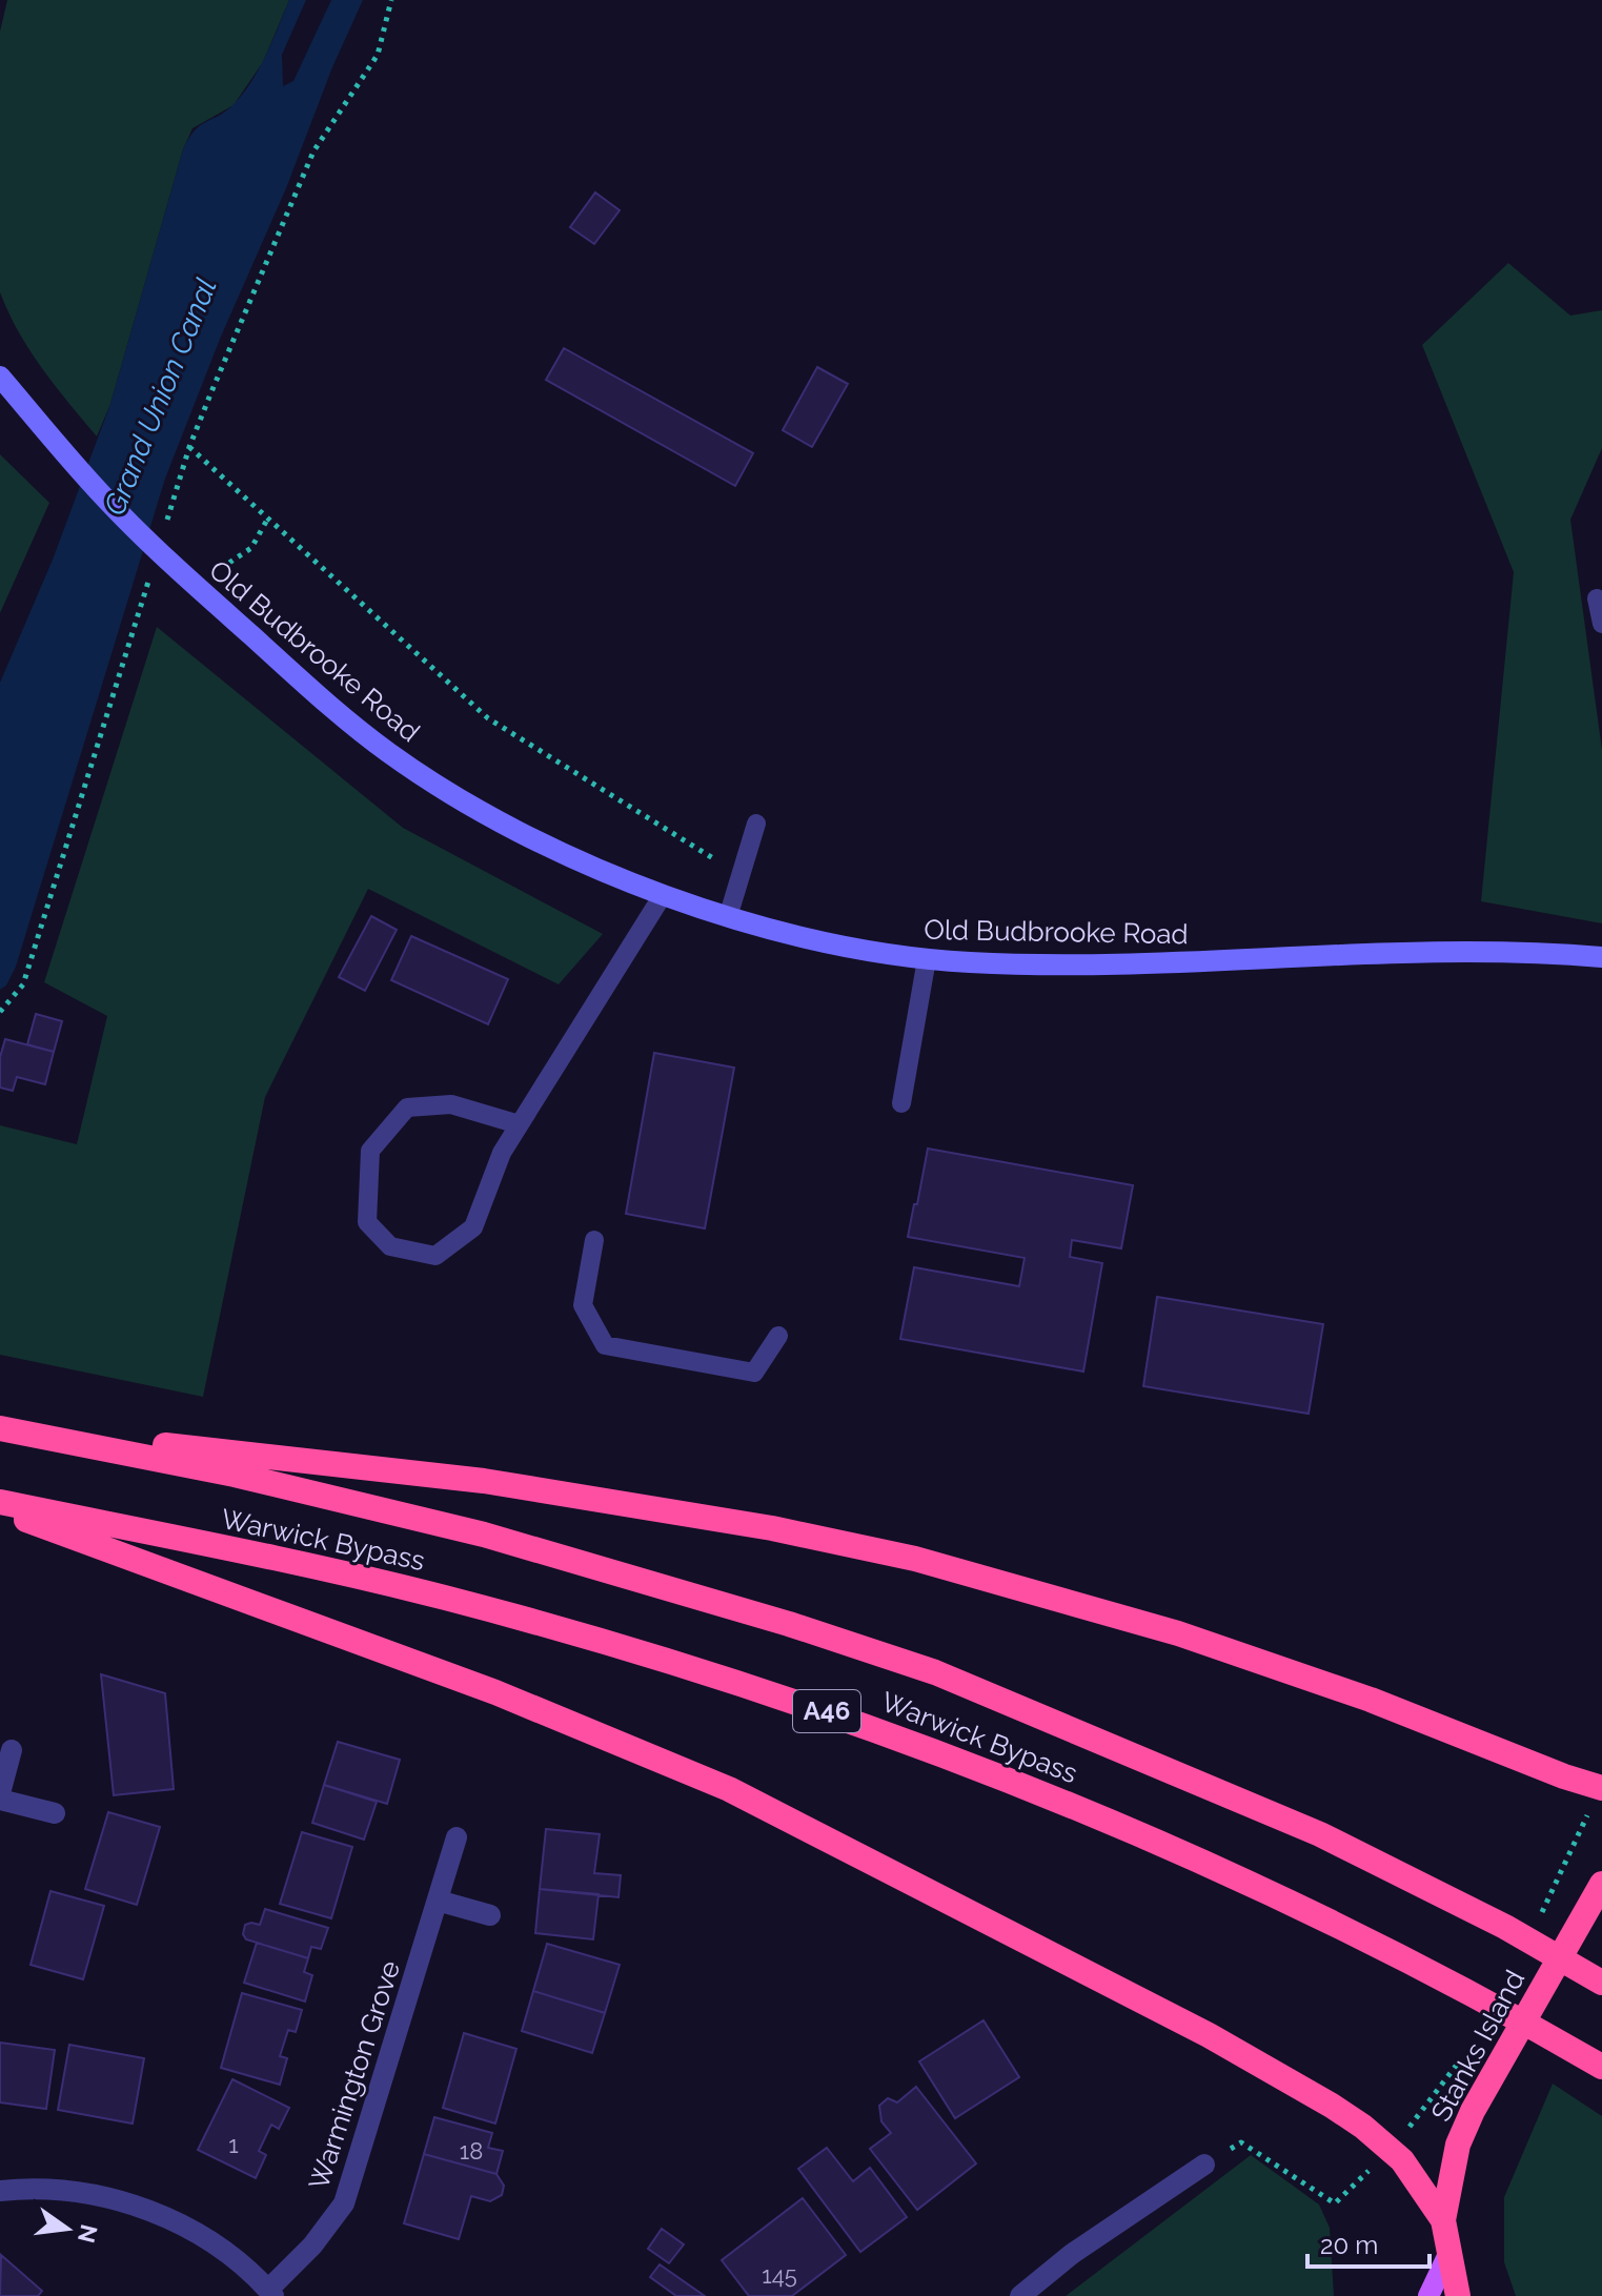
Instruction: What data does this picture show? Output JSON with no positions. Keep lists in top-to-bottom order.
{
  "streets": {
    "highway": ["Warwick Bypass", "A46", "Stanks Island"],
    "street": ["Old Budbrooke Road", "Warmington Grove"]
  },
  "water": ["Grand Union Canal"],
  "house_numbers": ["1", "18", "145"],
  "scale_bar": "20 m",
  "north": "right"
}
